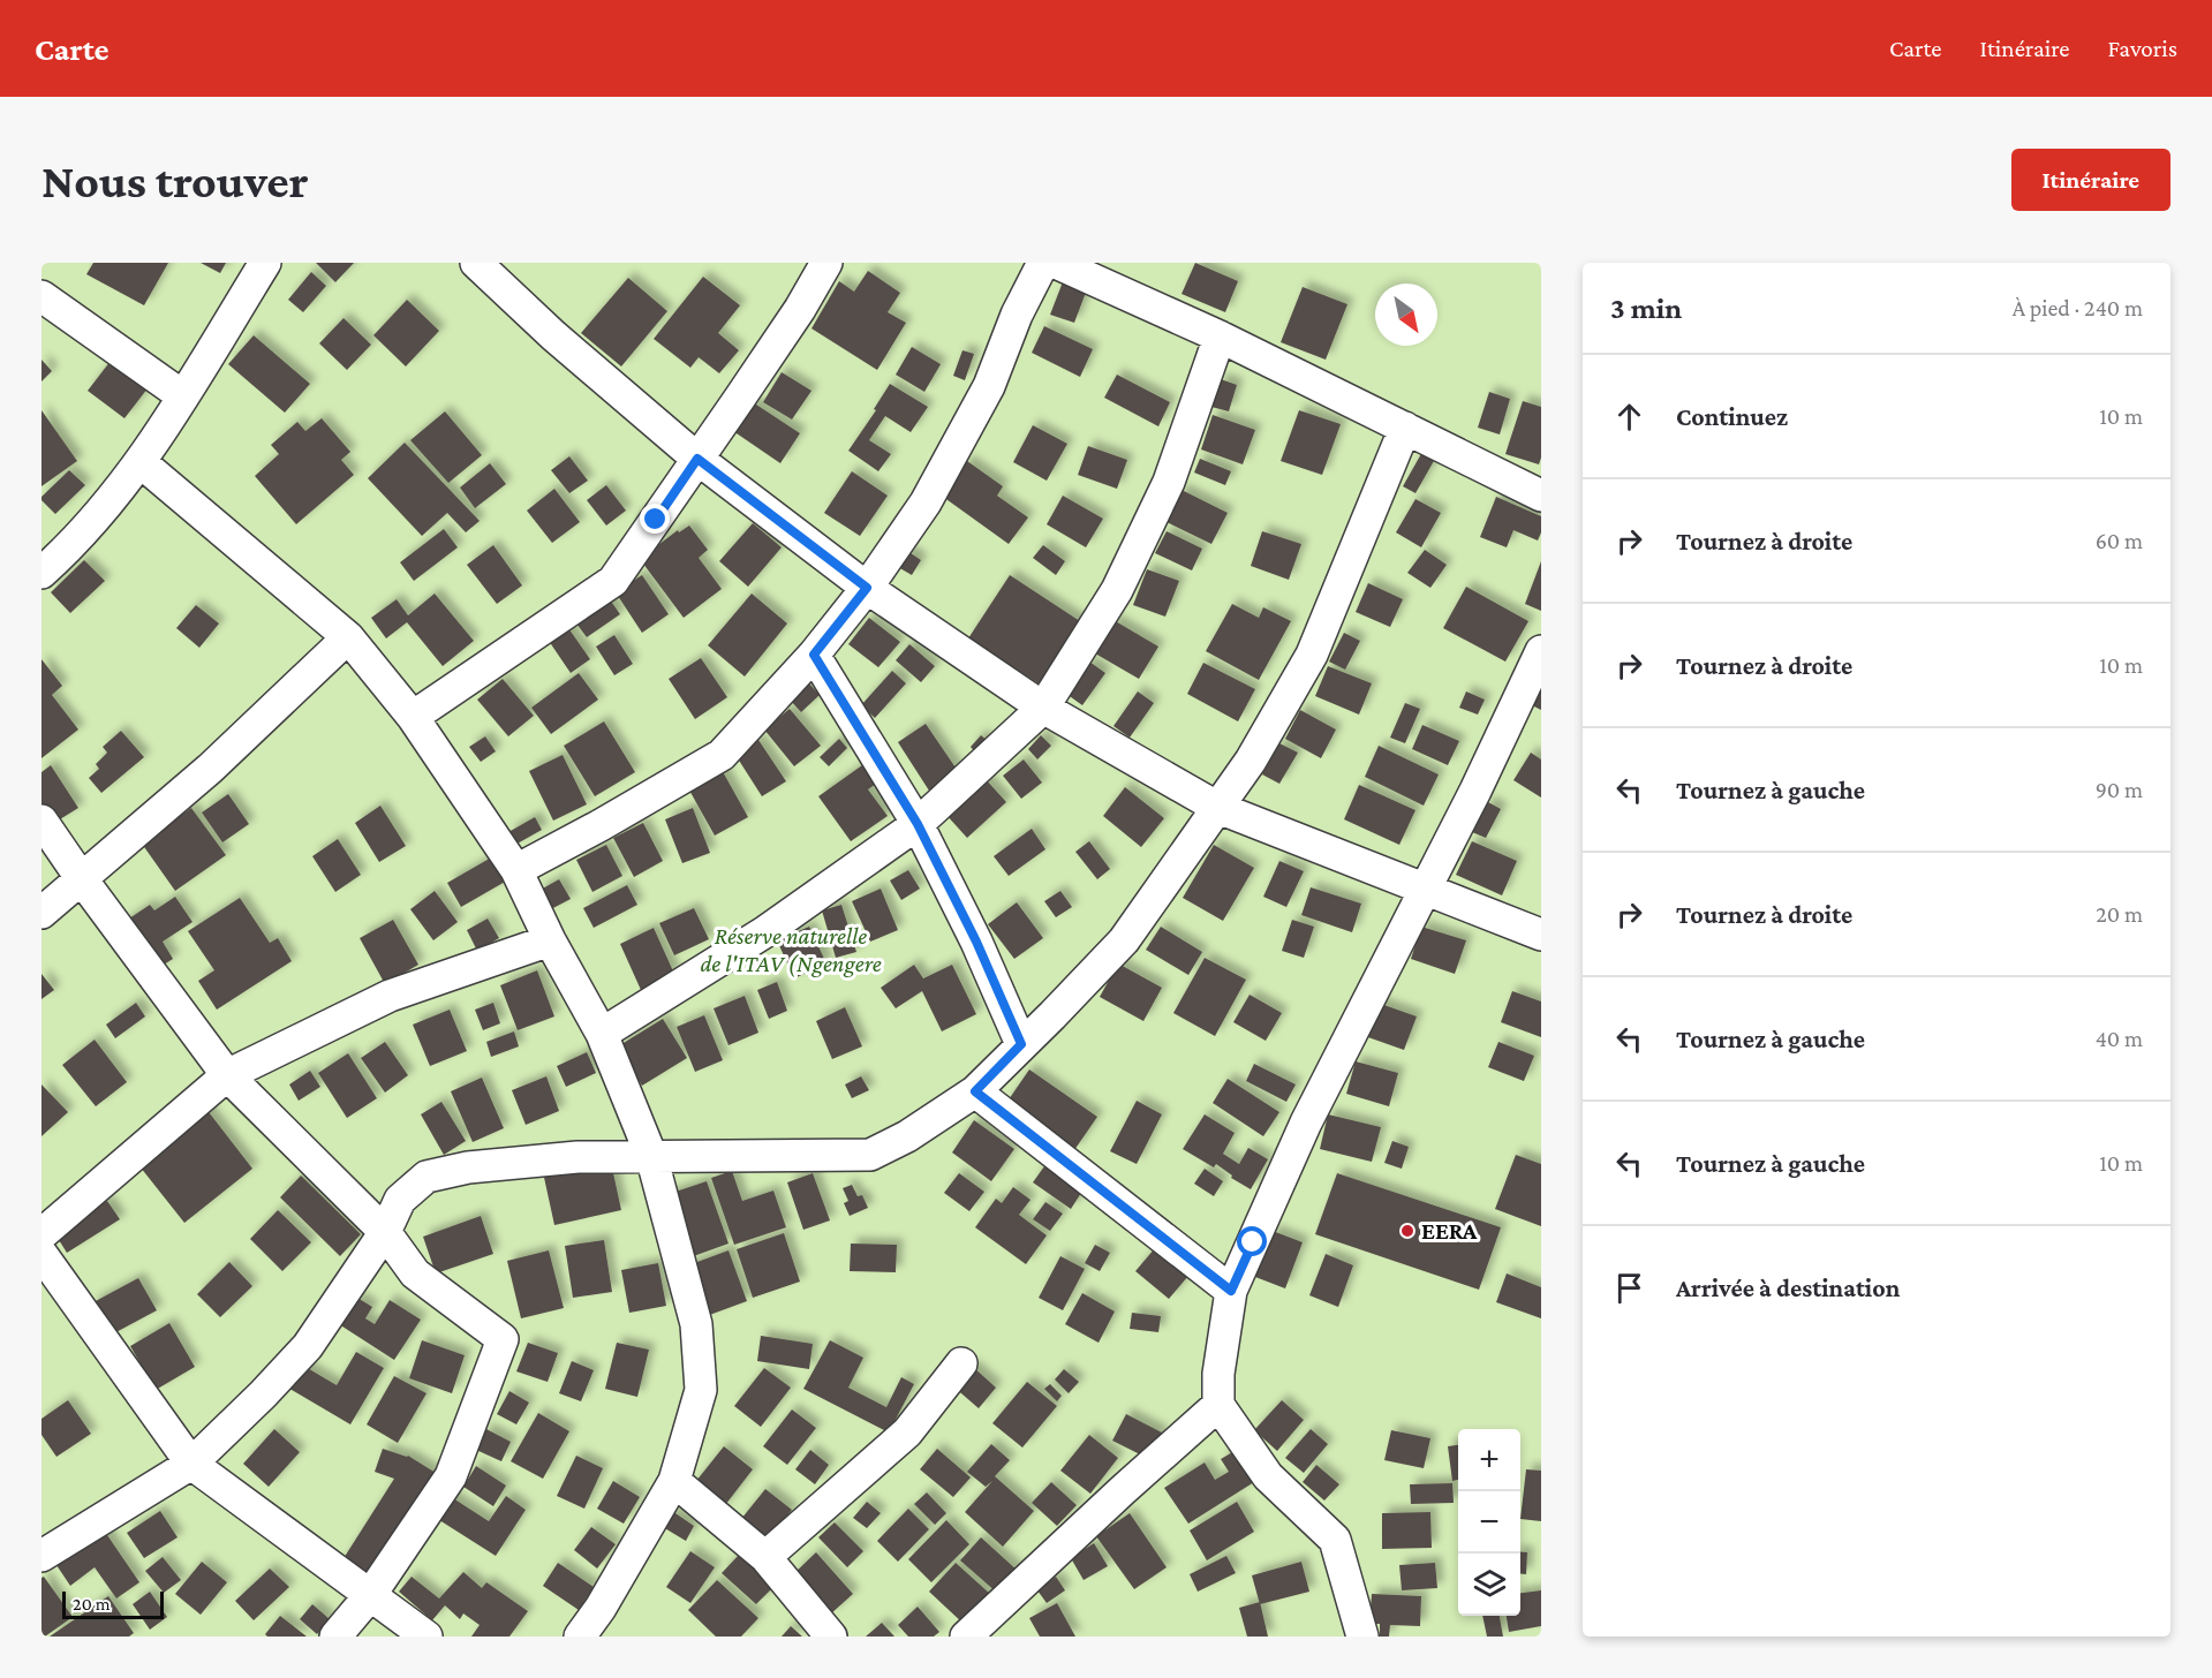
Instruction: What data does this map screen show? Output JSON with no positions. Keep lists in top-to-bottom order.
{
  "parks": ["Réserve naturelle de l'ITAV (Ngengere"],
  "places": ["EERA"],
  "scale_bar": "20 m",
  "north": "bottom right",
  "page": {
    "header": "Carte",
    "nav": ["Carte", "Itinéraire", "Favoris"],
    "buttons": "Itinéraire",
    "title": "Nous trouver",
    "heading": ["3 min", "À pied · 240 m"],
    "list": [
      ["Continuez", "10 m"],
      ["Tournez à droite", "60 m"],
      ["Tournez à droite", "10 m"],
      ["Tournez à gauche", "90 m"],
      ["Tournez à droite", "20 m"],
      ["Tournez à gauche", "40 m"],
      ["Tournez à gauche", "10 m"],
      "Arrivée à destination"
    ],
    "map_buttons": ["+", "−"],
    "scale": "20 m"
  }
}
